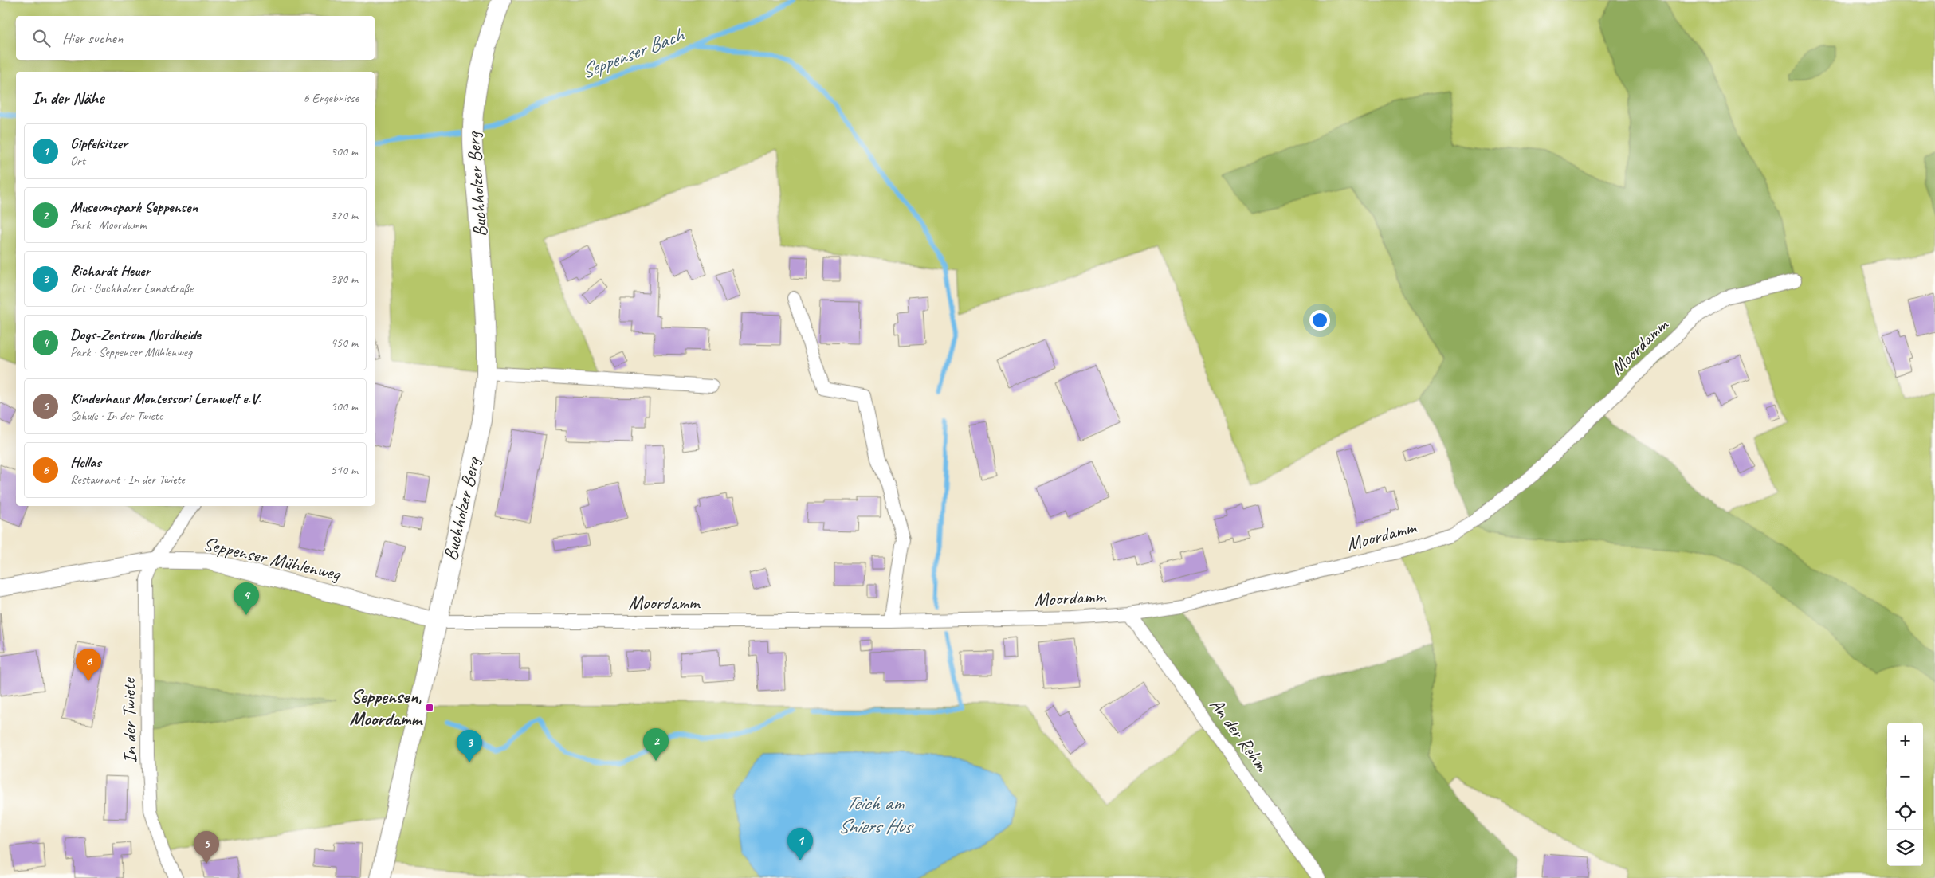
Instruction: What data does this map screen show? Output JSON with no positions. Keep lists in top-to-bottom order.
{
  "streets": {
    "main road": ["Buchholzer Berg"],
    "street": [
      "Moordamm",
      "Seppenser Mühlenweg",
      "In der Twiete",
      "An der Rehm"
    ]
  },
  "crossings": [
    ["Buchholzer Berg", "Moordamm"],
    ["Buchholzer Berg", "Seppenser Mühlenweg"],
    ["Moordamm", "Seppenser Mühlenweg"],
    ["Moordamm", "An der Rehm"],
    ["Seppenser Mühlenweg", "In der Twiete"]
  ],
  "water": ["Seppenser Bach", "Teich am Sniers Hus"],
  "places": {
    "transit": ["Seppensen, Moordamm"]
  },
  "page": {
    "search": "Hier suchen",
    "heading": ["In der Nähe", "6 Ergebnisse"],
    "list": [
      {
        "mark": "1",
        "name": "Gipfelsitzer",
        "note": "Ort",
        "value": "300 m"
      },
      {
        "mark": "2",
        "name": "Museumspark Seppensen",
        "note": "Park · Moordamm",
        "value": "320 m"
      },
      {
        "mark": "3",
        "name": "Richardt Heuer",
        "note": "Ort · Buchholzer Landstraße",
        "value": "380 m"
      },
      {
        "mark": "4",
        "name": "Dogs-Zentrum Nordheide",
        "note": "Park · Seppenser Mühlenweg",
        "value": "450 m"
      },
      {
        "mark": "5",
        "name": "Kinderhaus Montessori Lernwelt e.V.",
        "note": "Schule · In der Twiete",
        "value": "500 m"
      },
      {
        "mark": "6",
        "name": "Hellas",
        "note": "Restaurant · In der Twiete",
        "value": "510 m"
      }
    ],
    "pins": [
      "4",
      "6",
      "2",
      "3",
      "1",
      "5"
    ],
    "map_buttons": ["+", "−"]
  }
}
